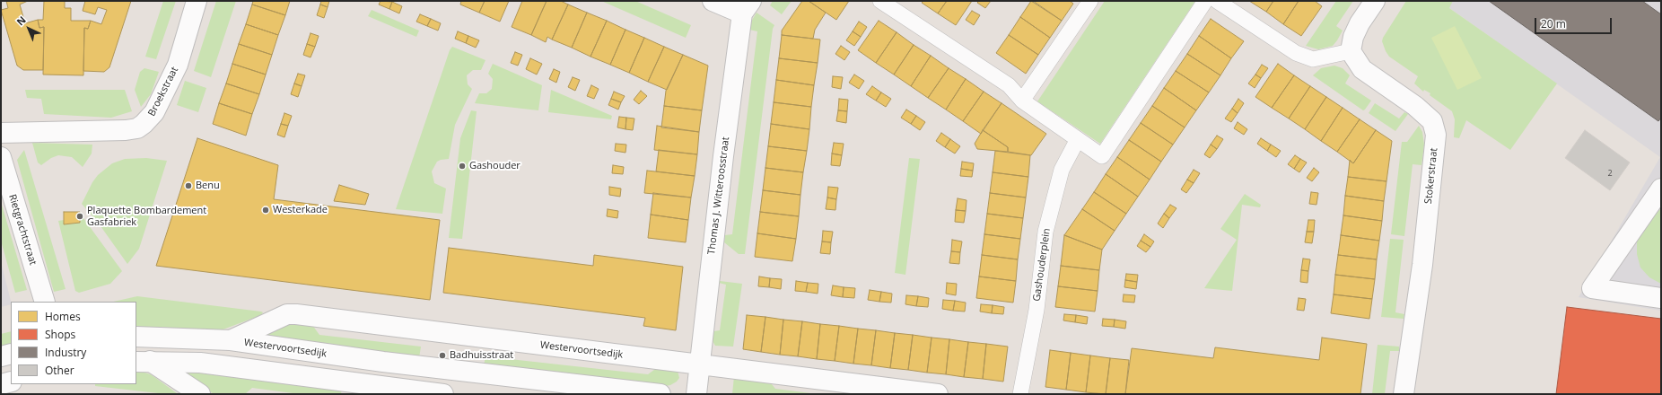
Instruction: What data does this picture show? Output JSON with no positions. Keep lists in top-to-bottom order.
{
  "streets": {
    "street": [
      "Broekstraat",
      "Stokerstraat",
      "Thomas J. Witteroosstraat",
      "Rietgrachtstraat",
      "Gashouderplein",
      "Westervoortsedijk"
    ]
  },
  "crossings": [
    ["Thomas J. Witteroosstraat", "Westervoortsedijk"]
  ],
  "places": [
    "Gashouder",
    "Benu",
    "Westerkade",
    "Plaquette Bombardement Gasfabriek",
    "Badhuisstraat"
  ],
  "house_numbers": ["2"],
  "legend": [
    "Homes",
    "Shops",
    "Industry",
    "Other"
  ],
  "scale_bar": "20 m",
  "north": "top left"
}
